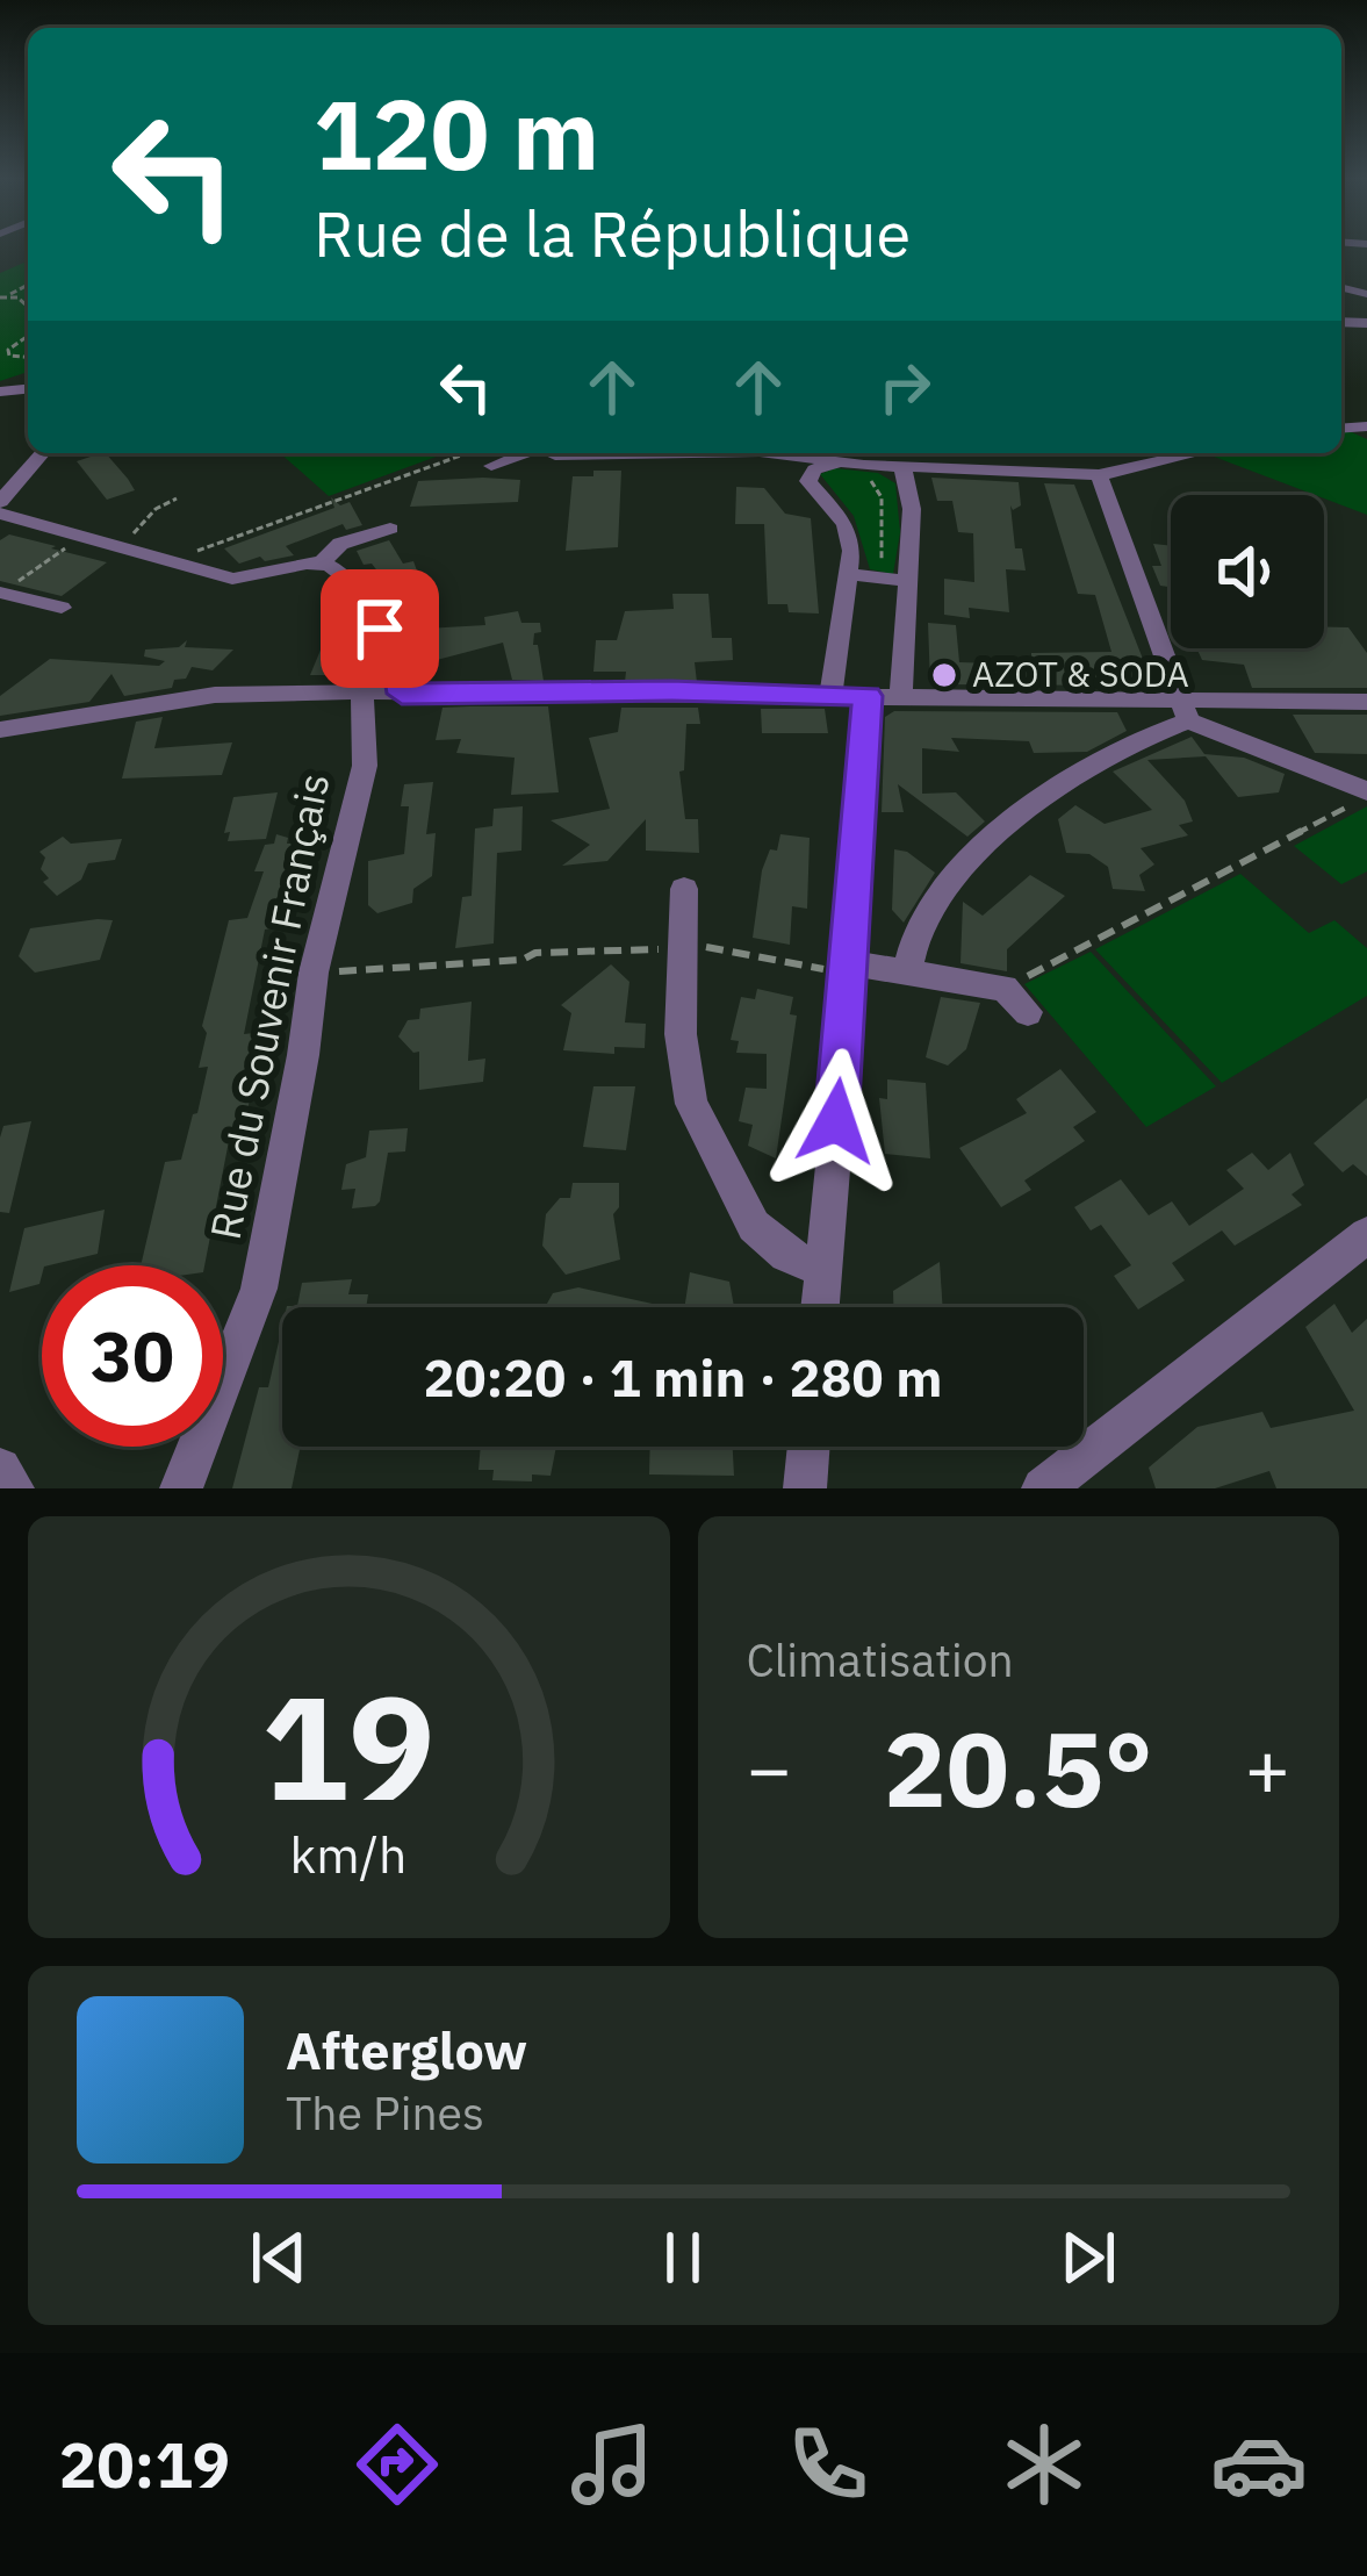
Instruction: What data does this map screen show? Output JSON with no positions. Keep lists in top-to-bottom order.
{
  "streets": {
    "street": ["Rue du Souvenir Français"]
  },
  "places": ["AZOT & SODA"],
  "page": {
    "turn": ["120 m", "Rue de la République"],
    "limit": "30",
    "trip": "20:20 · 1 min · 280 m",
    "tile": "Climatisation",
    "heat": ["−", "20.5°", "+"],
    "song": ["Afterglow", "The Pines"],
    "tabs": "20:19",
    "gauge": ["19", "km/h"]
  }
}
